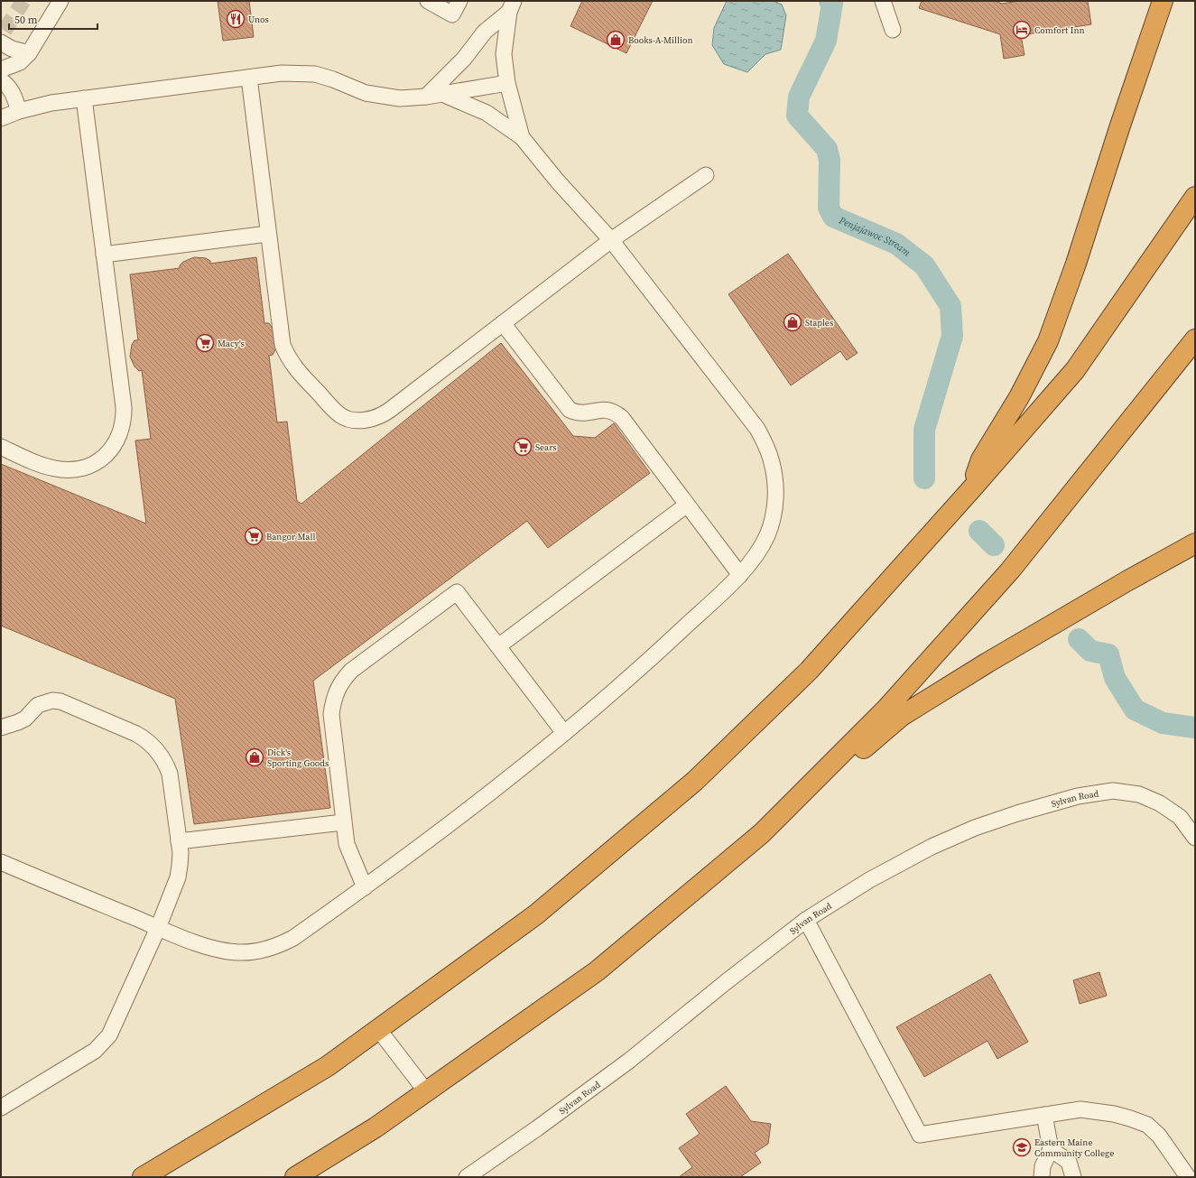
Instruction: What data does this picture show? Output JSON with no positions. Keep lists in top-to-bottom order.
{
  "streets": {
    "street": ["Sylvan Road"]
  },
  "water": ["Penjajawoc Stream"],
  "places": {
    "restaurant": ["Unos"],
    "hotel": ["Comfort Inn"],
    "shop": ["Books-A-Million", "Staples", "Dick's Sporting Goods"],
    "supermarket": ["Macy's", "Sears", "Bangor Mall"],
    "school or university": ["Eastern Maine Community College"]
  },
  "scale_bar": "50 m"
}
